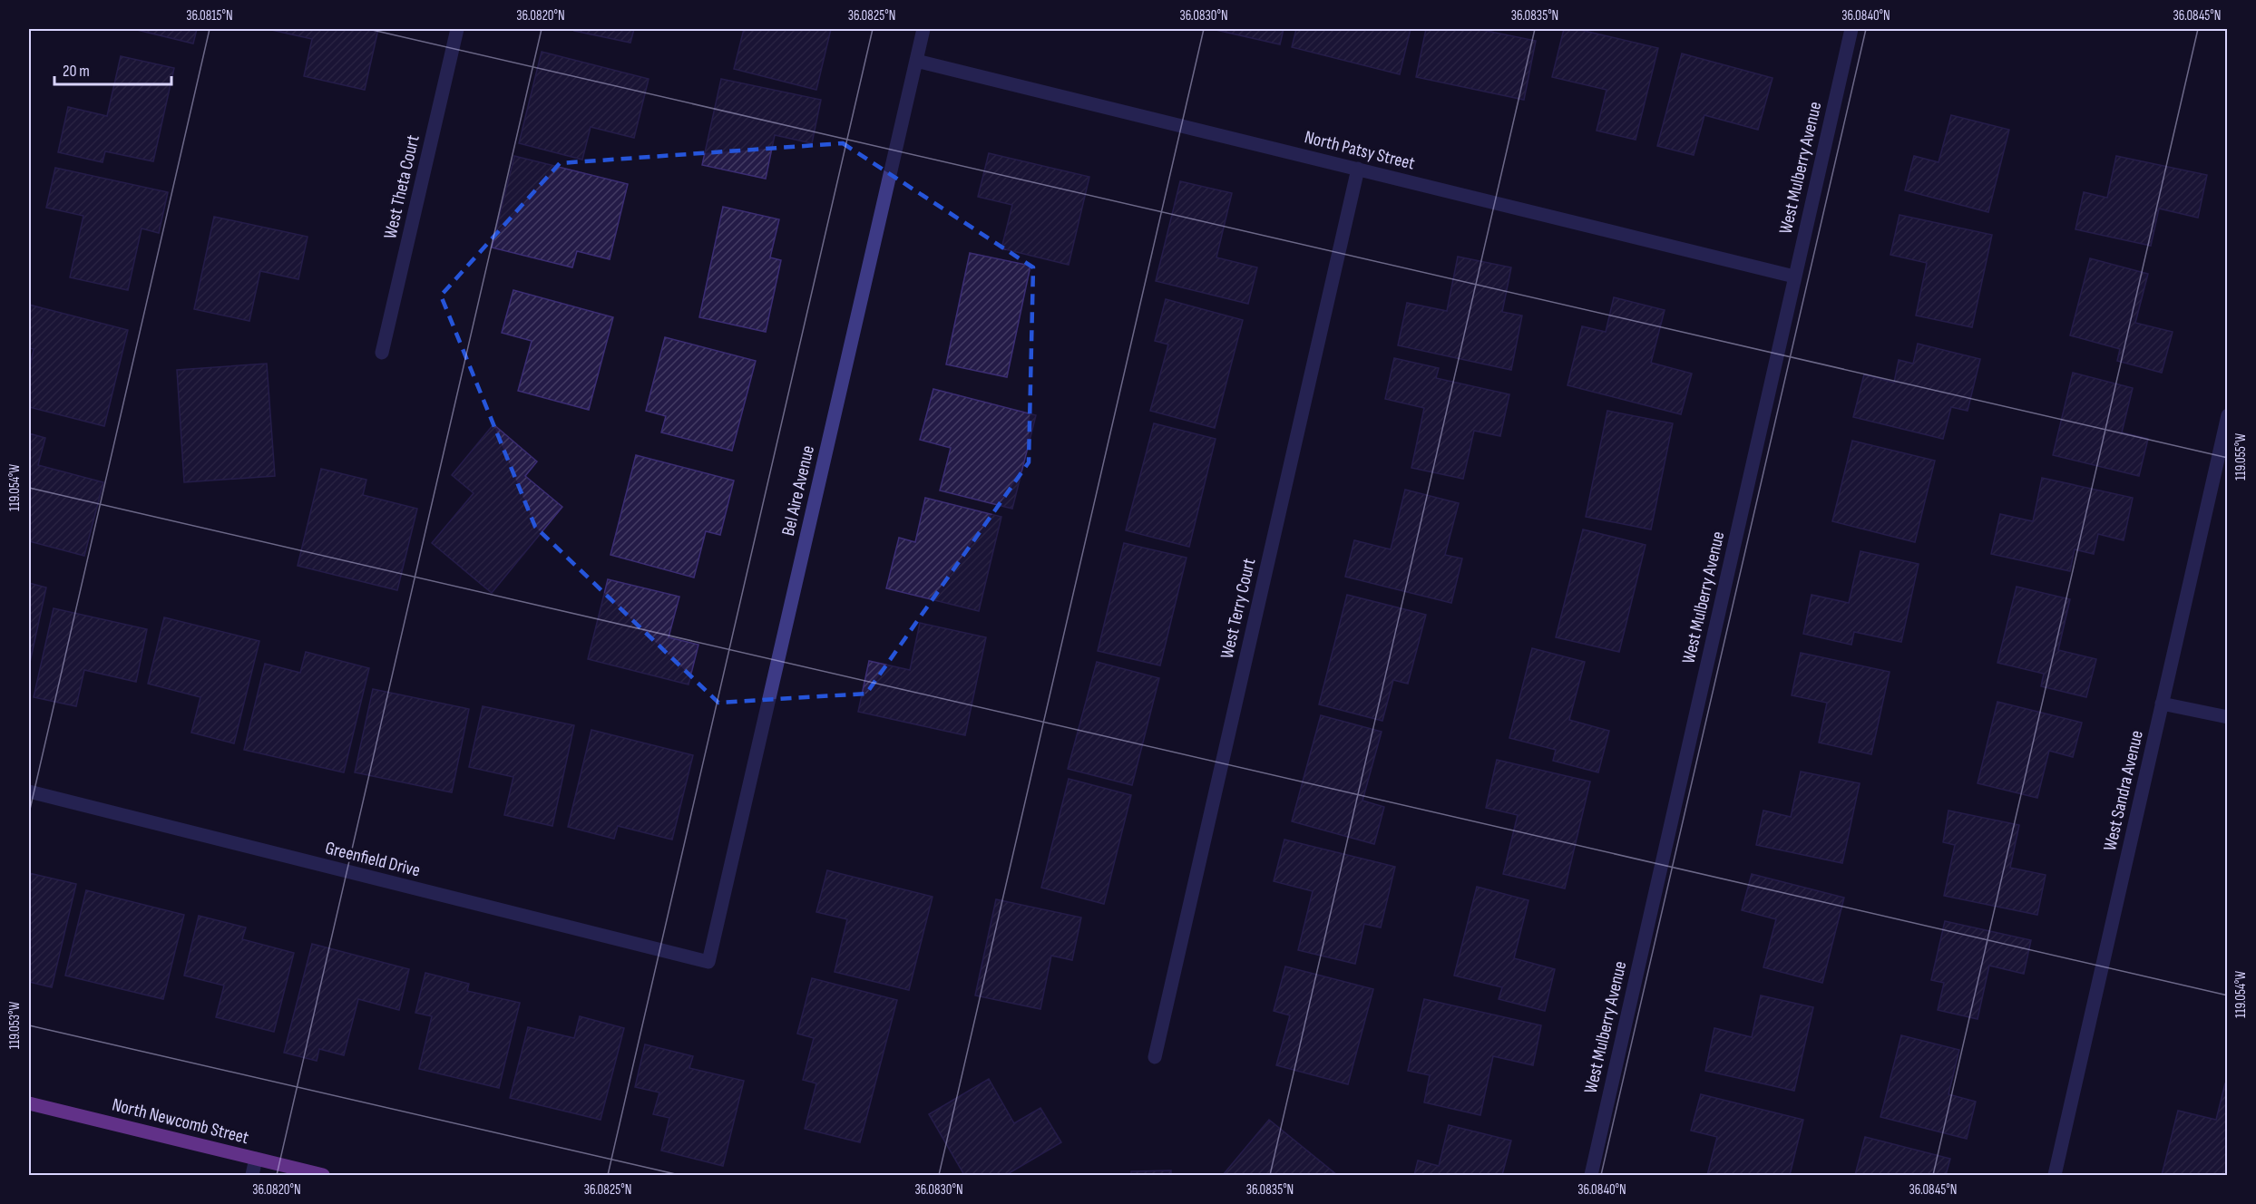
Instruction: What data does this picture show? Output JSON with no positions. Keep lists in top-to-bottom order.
{
  "streets": {
    "main road": ["North Newcomb Street"],
    "street": [
      "North Patsy Street",
      "West Mulberry Avenue",
      "West Theta Court",
      "Bel Aire Avenue",
      "West Terry Court",
      "West Sandra Avenue",
      "Greenfield Drive"
    ]
  },
  "crossings": [
    ["North Patsy Street", "West Mulberry Avenue"],
    ["North Patsy Street", "Bel Aire Avenue"],
    ["North Patsy Street", "West Terry Court"],
    ["Bel Aire Avenue", "Greenfield Drive"]
  ],
  "scale_bar": "20 m",
  "coordinates": [
    "36.0815°N",
    "36.0820°N",
    "36.0825°N",
    "36.0830°N",
    "36.0835°N",
    "36.0840°N",
    "36.0845°N",
    "119.055°W",
    "119.054°W",
    "119.053°W"
  ]
}
